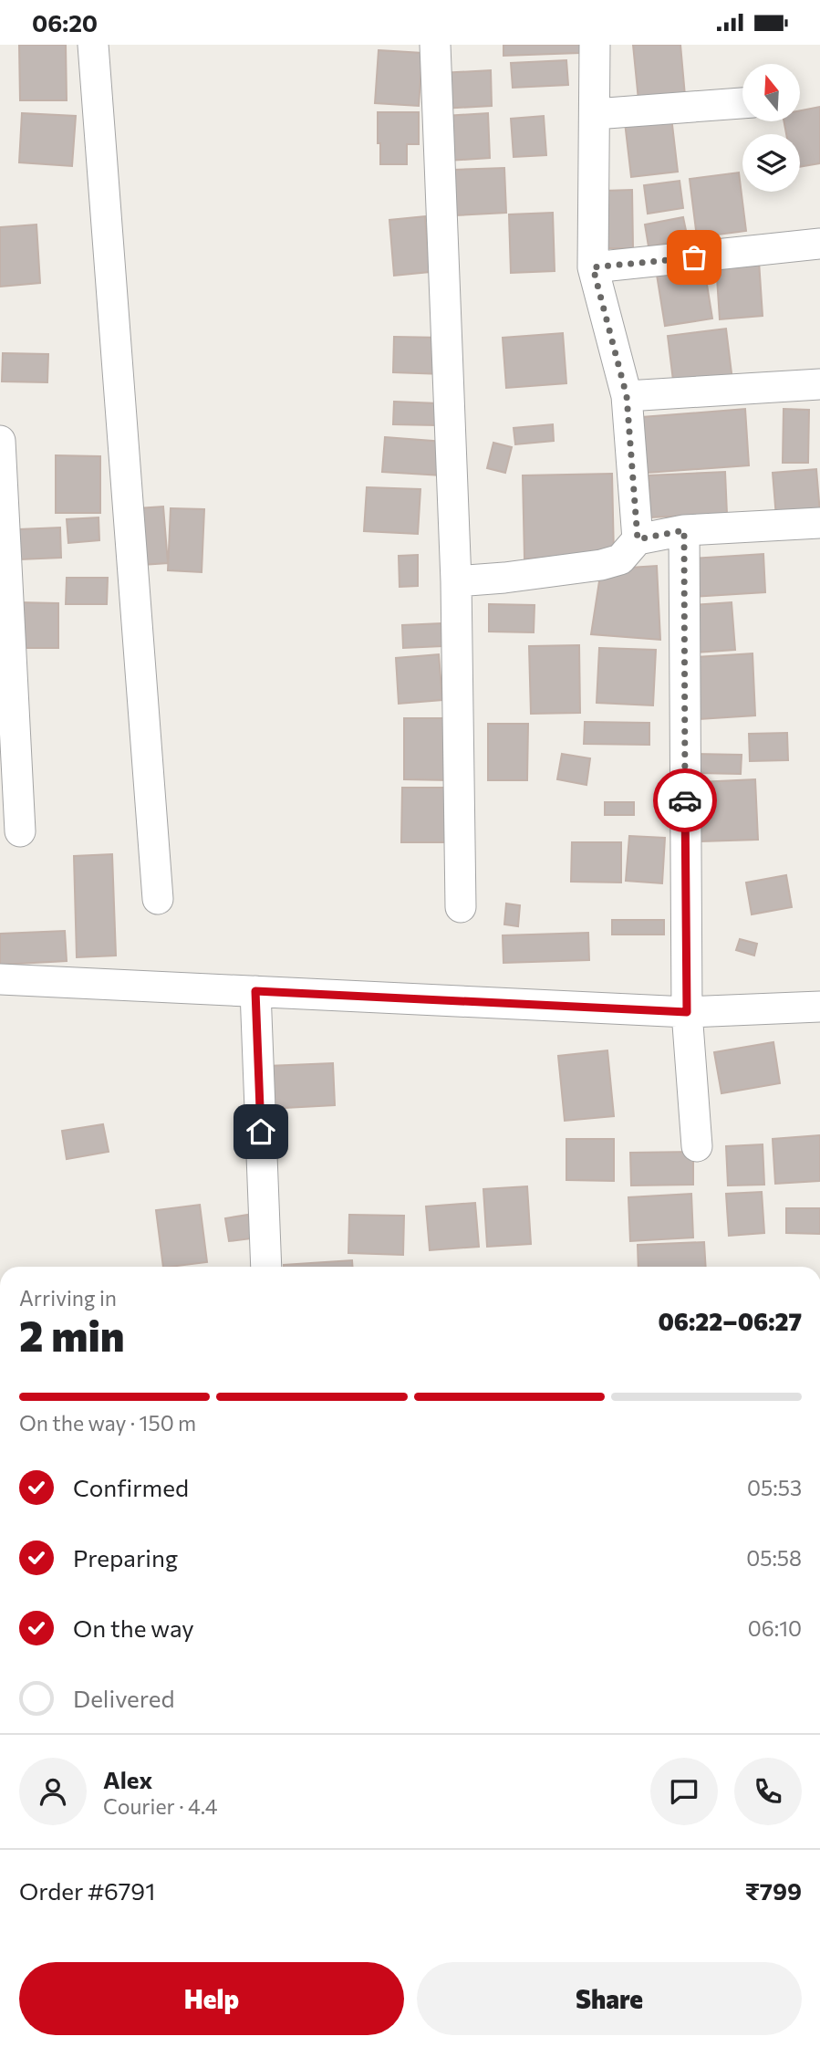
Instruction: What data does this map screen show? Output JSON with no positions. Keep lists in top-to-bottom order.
{
  "north": "top",
  "page": {
    "status": "06:20",
    "heading": ["2 min", "Arriving in", "06:22–06:27"],
    "panel": [
      "Alex",
      "Courier · 4.4",
      "Order #6791",
      "₹799"
    ],
    "bar": "On the way · 150 m",
    "list": [
      ["Confirmed", "05:53"],
      ["Preparing", "05:58"],
      ["On the way", "06:10"],
      "Delivered"
    ],
    "buttons": ["Help", "Share"]
  }
}
